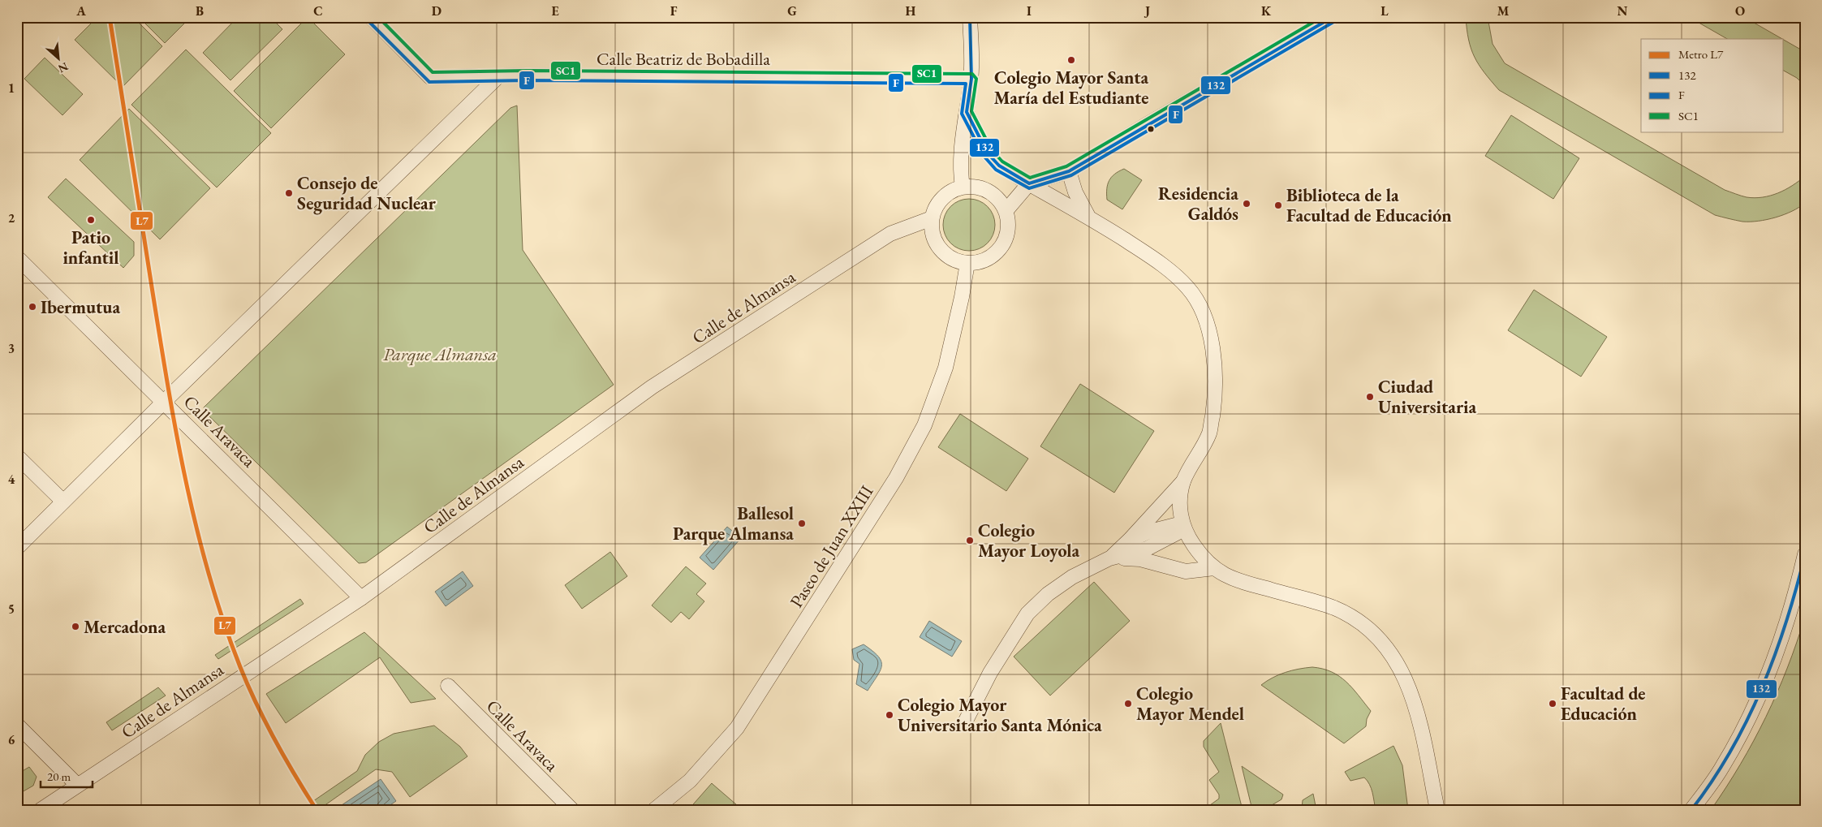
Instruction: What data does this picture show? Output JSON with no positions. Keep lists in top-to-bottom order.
{
  "streets": {
    "street": [
      "Calle Beatriz de Bobadilla",
      "Calle de Almansa",
      "Calle Aravaca",
      "Paseo de Juan XXIII"
    ]
  },
  "crossings": [
    ["Calle de Almansa", "Calle Aravaca"],
    ["Calle de Almansa", "Paseo de Juan XXIII"]
  ],
  "parks": ["Parque Almansa"],
  "places": [
    "Colegio Mayor Santa María del Estudiante",
    "Consejo de Seguridad Nuclear",
    "Residencia Galdós",
    "Biblioteca de la Facultad de Educación",
    "Patio infantil",
    "Ibermutua",
    "Ciudad Universitaria",
    "Ballesol Parque Almansa",
    "Colegio Mayor Loyola",
    "Mercadona",
    "Colegio Mayor Mendel",
    "Facultad de Educación",
    "Colegio Mayor Universitario Santa Mónica"
  ],
  "lines": [
    "metro line L7",
    "transit line 132",
    "transit line SC1",
    "transit line F"
  ],
  "legend": [
    "Metro L7",
    "132",
    "F",
    "SC1"
  ],
  "scale_bar": "20 m",
  "north": "bottom right",
  "grid": {
    "columns": [
      "A",
      "B",
      "C",
      "D",
      "E",
      "F",
      "G",
      "H",
      "I",
      "J",
      "K",
      "L",
      "M",
      "N",
      "O"
    ],
    "rows": [
      "1",
      "2",
      "3",
      "4",
      "5",
      "6"
    ]
  }
}
